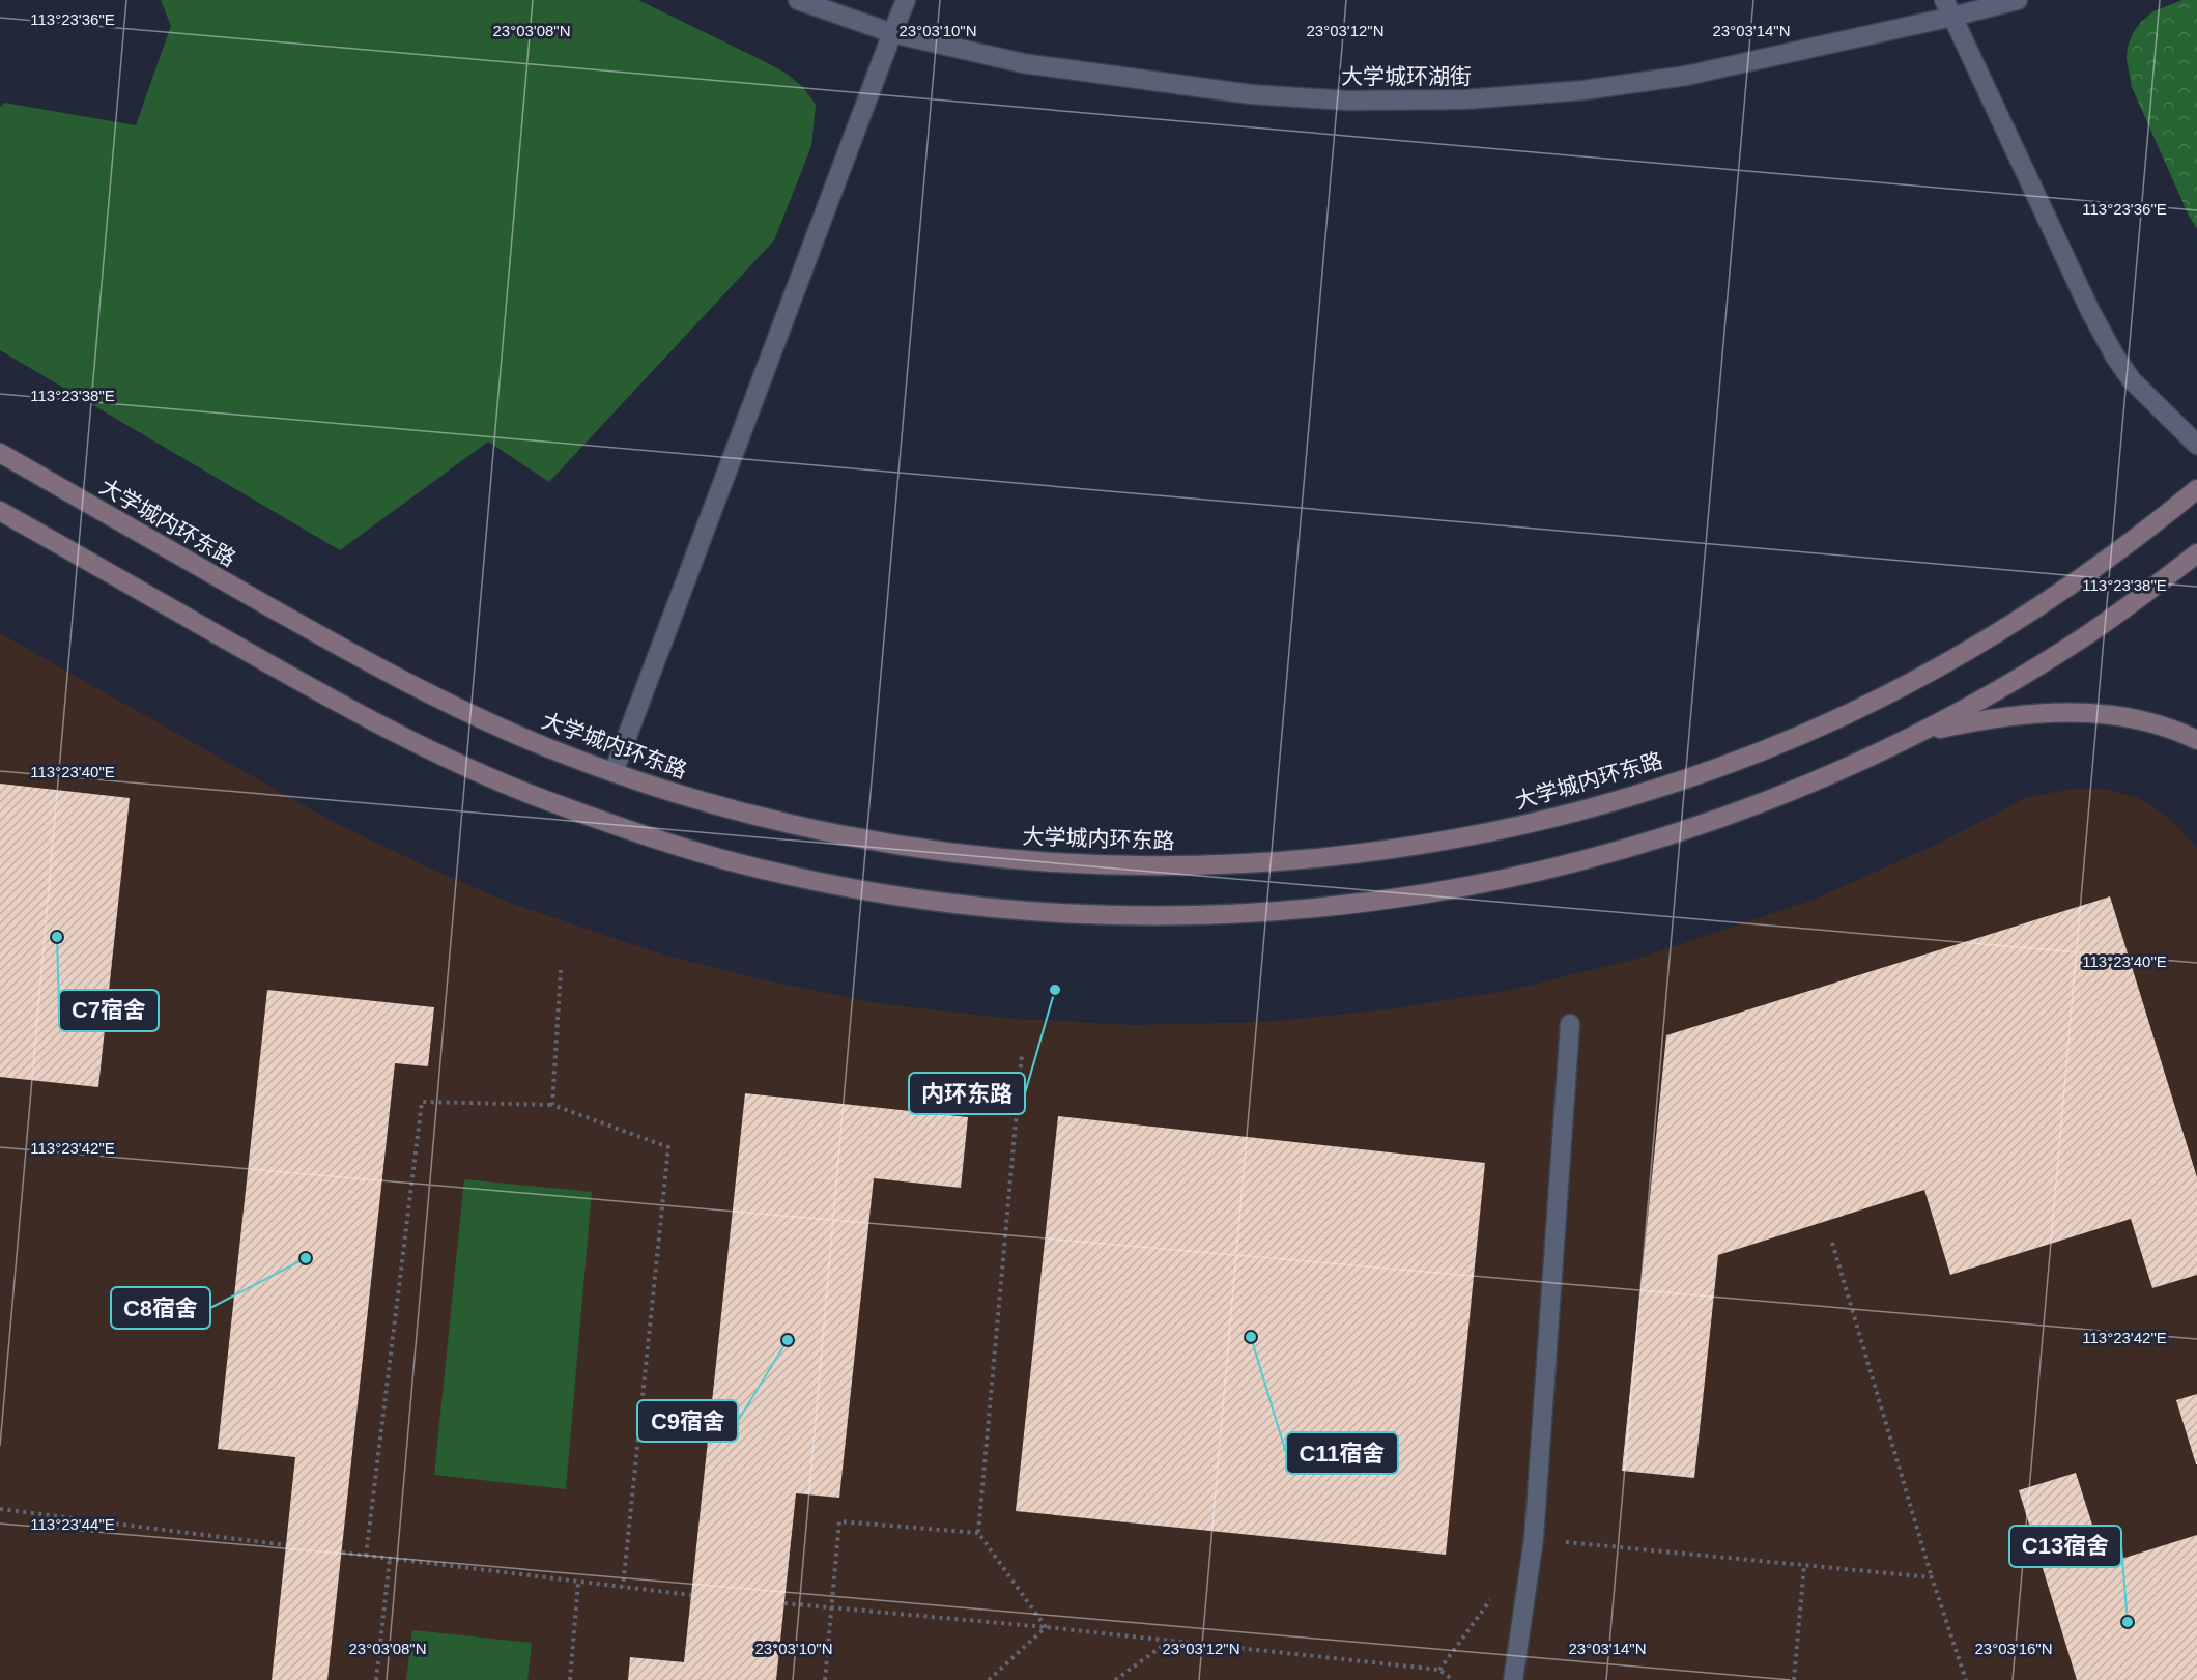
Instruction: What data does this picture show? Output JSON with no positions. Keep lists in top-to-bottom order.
{
  "streets": {
    "main road": ["大学城内环东路"],
    "street": ["大学城环湖街"]
  },
  "places": [
    "C7宿舍",
    "内环东路",
    "C8宿舍",
    "C11宿舍",
    "C9宿舍",
    "C13宿舍"
  ],
  "coordinates": [
    "113°23'36\"E",
    "23°03'08\"N",
    "23°03'10\"N",
    "23°03'12\"N",
    "23°03'14\"N",
    "113°23'38\"E",
    "113°23'40\"E",
    "113°23'42\"E",
    "113°23'44\"E",
    "23°03'16\"N"
  ]
}
